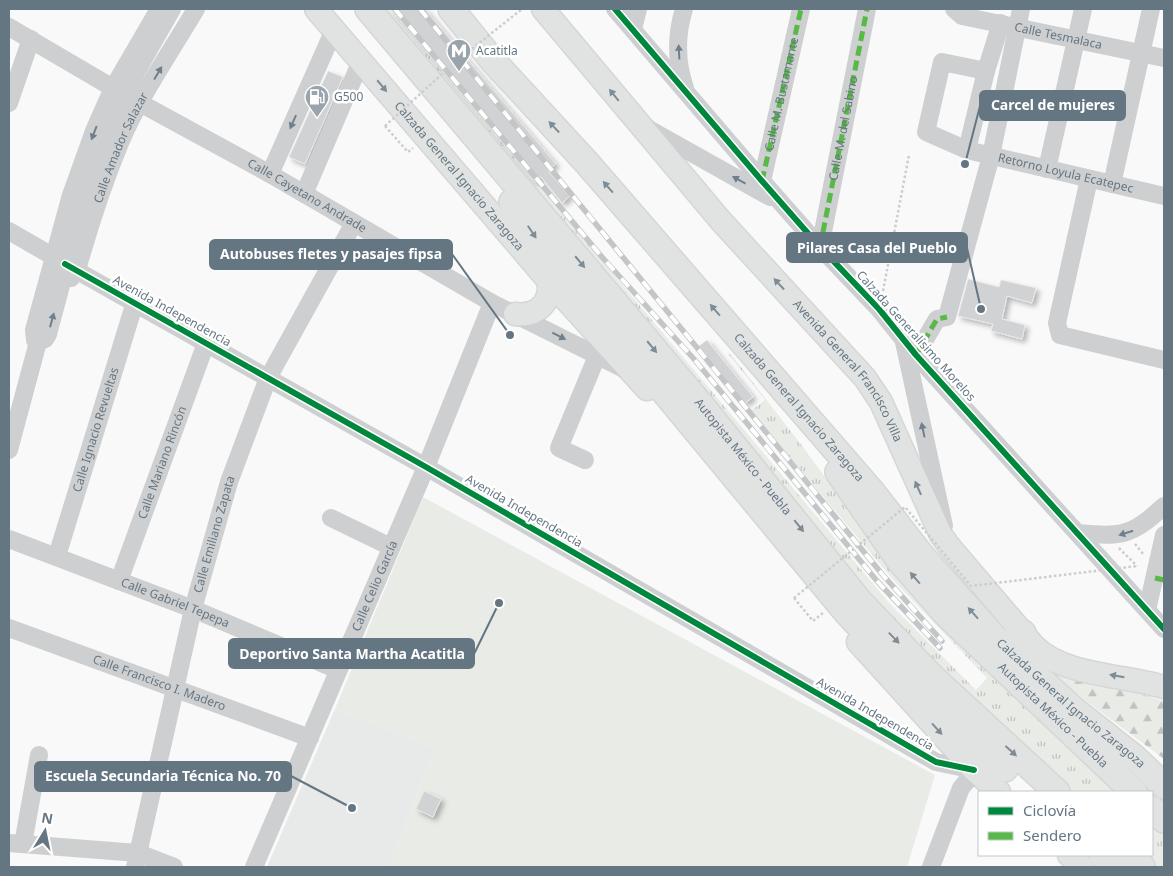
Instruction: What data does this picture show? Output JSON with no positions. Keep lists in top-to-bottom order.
{
  "streets": {
    "highway": ["Calzada General Ignacio Zaragoza", "Autopista México - Puebla"],
    "main road": ["Avenida General Francisco Villa"],
    "street": [
      "Calle Tesmalaca",
      "Calle M. Bustamante",
      "Calle M. del Sabino",
      "Calle Amador Salazar",
      "Retorno Loyula Ecatepec",
      "Calle Cayetano Andrade",
      "Avenida Independencia",
      "Calzada Generalísimo Morelos",
      "Calle Ignacio Revueltas",
      "Calle Mariano Rincón",
      "Calle Emiliano Zapata",
      "Calle Celio García",
      "Calle Gabriel Tepepa",
      "Calle Francisco I. Madero"
    ]
  },
  "crossings": [
    ["Calle M. Bustamante", "Calzada Generalísimo Morelos"],
    ["Calle M. del Sabino", "Calzada Generalísimo Morelos"],
    ["Calle Amador Salazar", "Calle Cayetano Andrade"],
    ["Calle Amador Salazar", "Avenida Independencia"],
    ["Calzada General Ignacio Zaragoza", "Calle Cayetano Andrade"],
    ["Calzada General Ignacio Zaragoza", "Avenida Independencia"],
    ["Calzada General Ignacio Zaragoza", "Avenida General Francisco Villa"],
    ["Calzada General Ignacio Zaragoza", "Autopista México - Puebla"],
    ["Calle Cayetano Andrade", "Calle Emiliano Zapata"],
    ["Calle Cayetano Andrade", "Calle Celio García"],
    ["Avenida Independencia", "Calle Ignacio Revueltas"],
    ["Avenida Independencia", "Calle Mariano Rincón"],
    ["Avenida Independencia", "Calle Emiliano Zapata"],
    ["Avenida Independencia", "Calle Celio García"],
    ["Calle Ignacio Revueltas", "Calle Gabriel Tepepa"],
    ["Calle Mariano Rincón", "Calle Gabriel Tepepa"],
    ["Calle Emiliano Zapata", "Calle Gabriel Tepepa"],
    ["Calle Emiliano Zapata", "Calle Francisco I. Madero"],
    ["Calle Celio García", "Calle Gabriel Tepepa"],
    ["Calle Celio García", "Calle Francisco I. Madero"]
  ],
  "one_way": ["Avenida General Francisco Villa"],
  "places": {
    "metro station": ["Acatitla"],
    "fuel station": ["G500"],
    "other": [
      "Carcel de mujeres",
      "Pilares Casa del Pueblo",
      "Autobuses fletes y pasajes fipsa",
      "Deportivo Santa Martha Acatitla",
      "Escuela Secundaria Técnica No. 70"
    ]
  },
  "legend": ["Ciclovía", "Sendero"],
  "north": "top"
}
